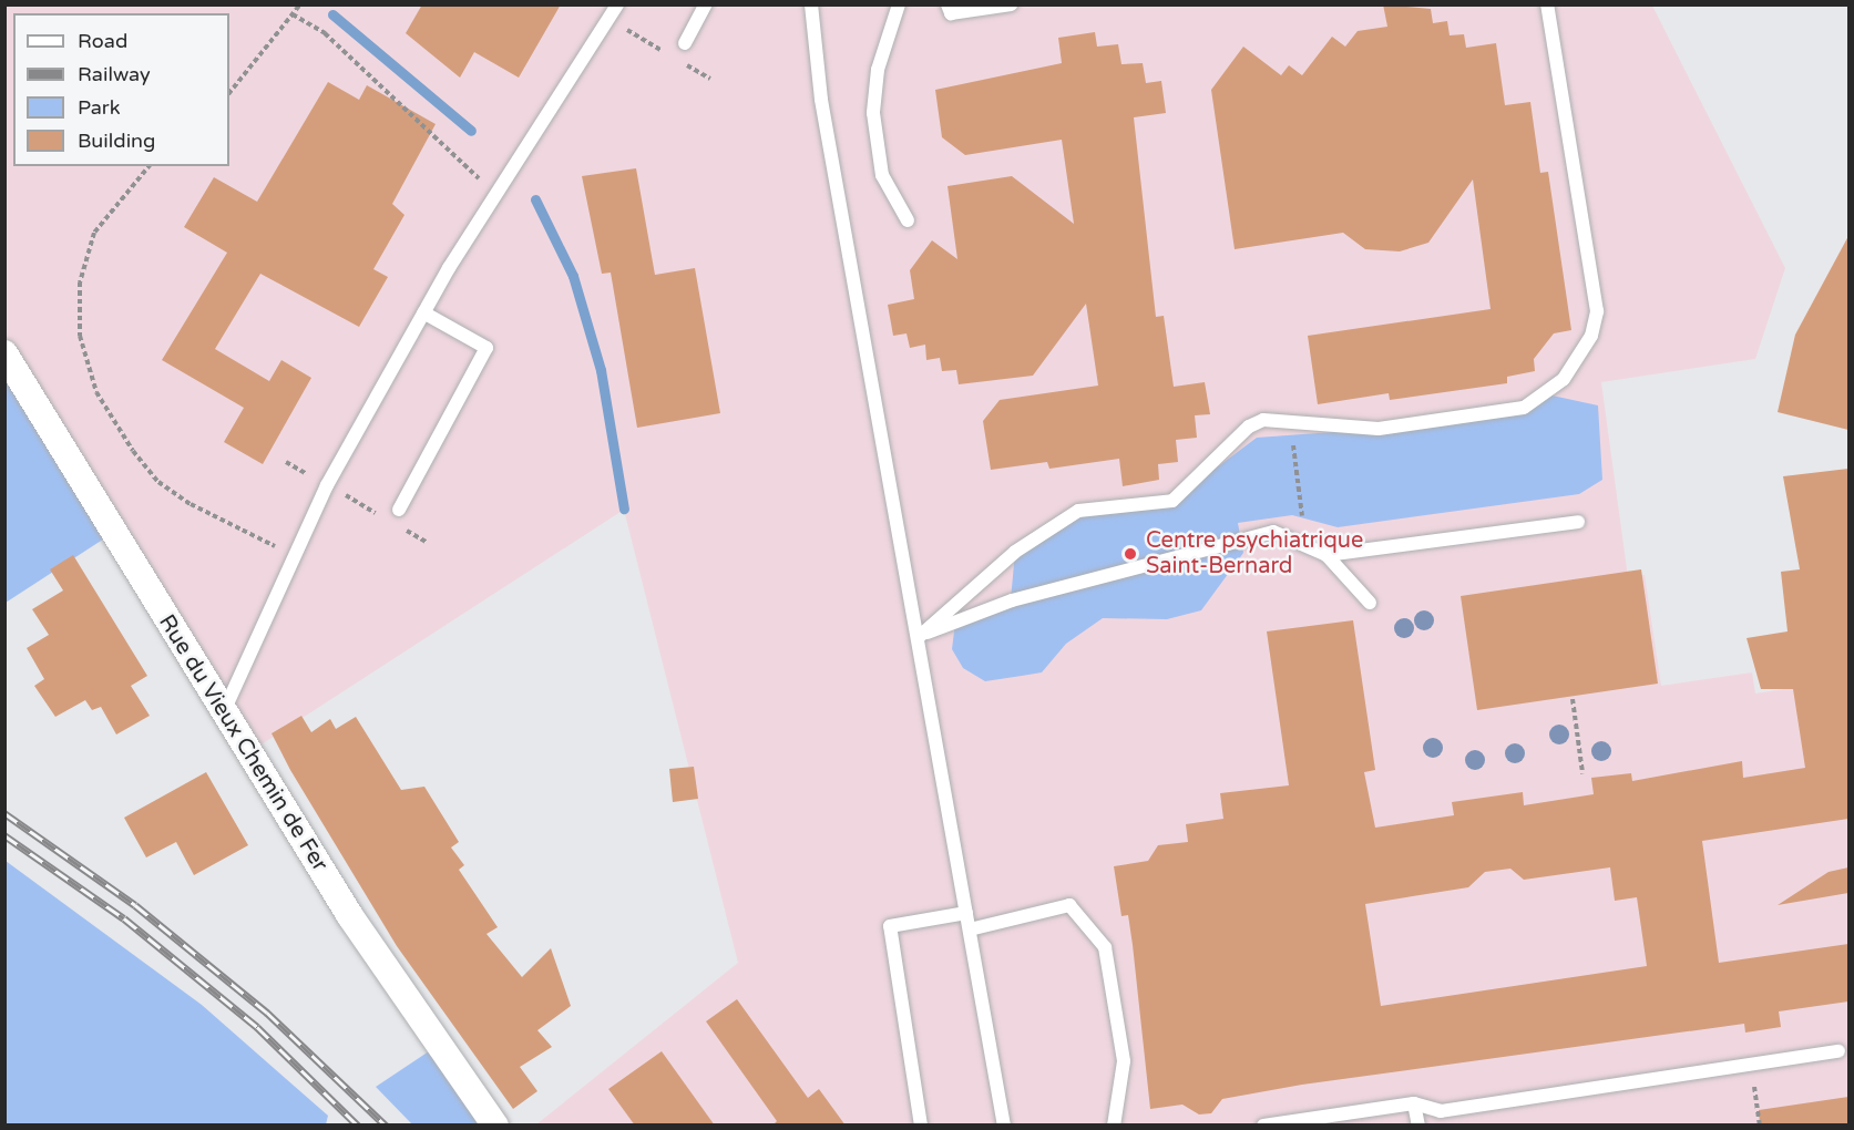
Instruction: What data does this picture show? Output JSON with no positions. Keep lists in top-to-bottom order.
{
  "streets": {
    "street": ["Rue du Vieux Chemin de Fer"]
  },
  "places": ["Centre psychiatrique Saint-Bernard"],
  "legend": [
    "Road",
    "Railway",
    "Park",
    "Building"
  ]
}
